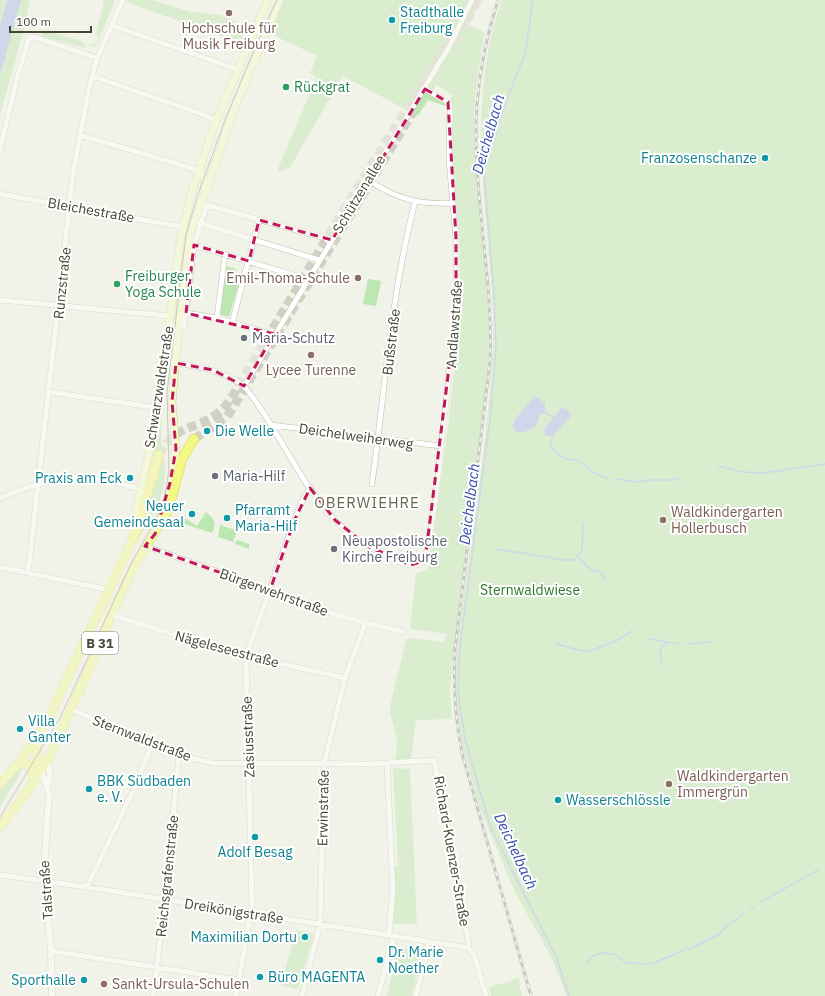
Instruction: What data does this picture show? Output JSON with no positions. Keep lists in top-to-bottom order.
{
  "streets": {
    "highway": ["B 31"],
    "main road": ["Schwarzwaldstraße"],
    "street": [
      "Schützenallee",
      "Bleichestraße",
      "Runzstraße",
      "Andlawstraße",
      "Bußstraße",
      "Deichelweiherweg",
      "Bürgerwehrstraße",
      "Nägeleseestraße",
      "Zasiusstraße",
      "Sternwaldstraße",
      "Erwinstraße",
      "Richard-Kuenzer-Straße",
      "Reichsgrafenstraße",
      "Talstraße",
      "Dreikönigstraße"
    ]
  },
  "crossings": [
    ["Schützenallee", "Andlawstraße"],
    ["Schützenallee", "Schwarzwaldstraße"],
    ["Bleichestraße", "Runzstraße"],
    ["Bleichestraße", "Schwarzwaldstraße"],
    ["Andlawstraße", "Deichelweiherweg"],
    ["Andlawstraße", "Zasiusstraße"],
    ["Bußstraße", "Deichelweiherweg"],
    ["Schwarzwaldstraße", "Bürgerwehrstraße"],
    ["Schwarzwaldstraße", "B 31"],
    ["Schwarzwaldstraße", "Nägeleseestraße"],
    ["Schwarzwaldstraße", "Sternwaldstraße"],
    ["Schwarzwaldstraße", "Talstraße"],
    ["Bürgerwehrstraße", "Zasiusstraße"],
    ["Bürgerwehrstraße", "Erwinstraße"],
    ["Nägeleseestraße", "Zasiusstraße"],
    ["Nägeleseestraße", "Erwinstraße"],
    ["Zasiusstraße", "Sternwaldstraße"],
    ["Zasiusstraße", "Dreikönigstraße"],
    ["Sternwaldstraße", "Erwinstraße"],
    ["Sternwaldstraße", "Richard-Kuenzer-Straße"],
    ["Sternwaldstraße", "Reichsgrafenstraße"],
    ["Erwinstraße", "Dreikönigstraße"],
    ["Richard-Kuenzer-Straße", "Dreikönigstraße"],
    ["Reichsgrafenstraße", "Dreikönigstraße"],
    ["Talstraße", "Dreikönigstraße"]
  ],
  "districts": ["OBERWIEHRE"],
  "water": ["Deichelbach"],
  "parks": ["Sternwaldwiese"],
  "places": [
    "Hochschule für Musik Freiburg",
    "Stadthalle Freiburg",
    "Rückgrat",
    "Franzosenschanze",
    "Emil-Thoma-Schule",
    "Freiburger Yoga Schule",
    "Maria-Schutz",
    "Lycee Turenne",
    "Die Welle",
    "Maria-Hilf",
    "Praxis am Eck",
    "Neuer Gemeindesaal",
    "Pfarramt Maria-Hilf",
    "Waldkindergarten Hollerbusch",
    "Neuapostolische Kirche Freiburg",
    "Villa Ganter",
    "Waldkindergarten Immergrün",
    "BBK Südbaden e. V.",
    "Wasserschlössle",
    "Adolf Besag",
    "Maximilian Dortu",
    "Dr. Marie Noether",
    "Büro MAGENTA",
    "Sporthalle",
    "Sankt-Ursula-Schulen"
  ],
  "scale_bar": "100 m"
}
